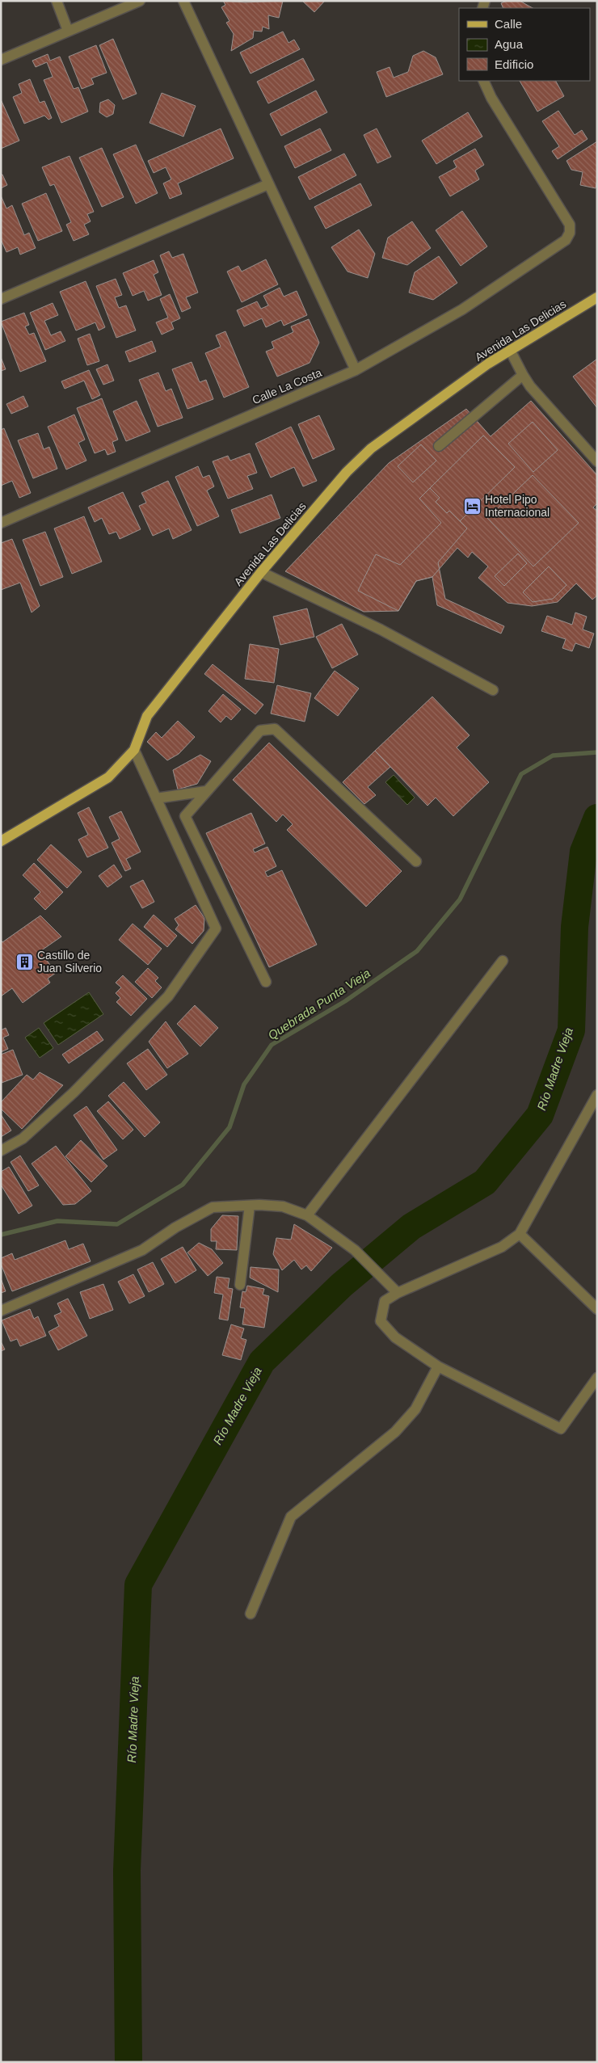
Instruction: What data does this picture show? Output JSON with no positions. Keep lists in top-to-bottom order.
{
  "streets": {
    "main road": ["Avenida Las Delicias"],
    "street": ["Calle La Costa"]
  },
  "water": ["Quebrada Punta Vieja", "Río Madre Vieja"],
  "places": {
    "hotel": ["Hotel Pipo Internacional"],
    "building": ["Castillo de Juan Silverio"]
  },
  "legend": ["Calle", "Agua", "Edificio"]
}
